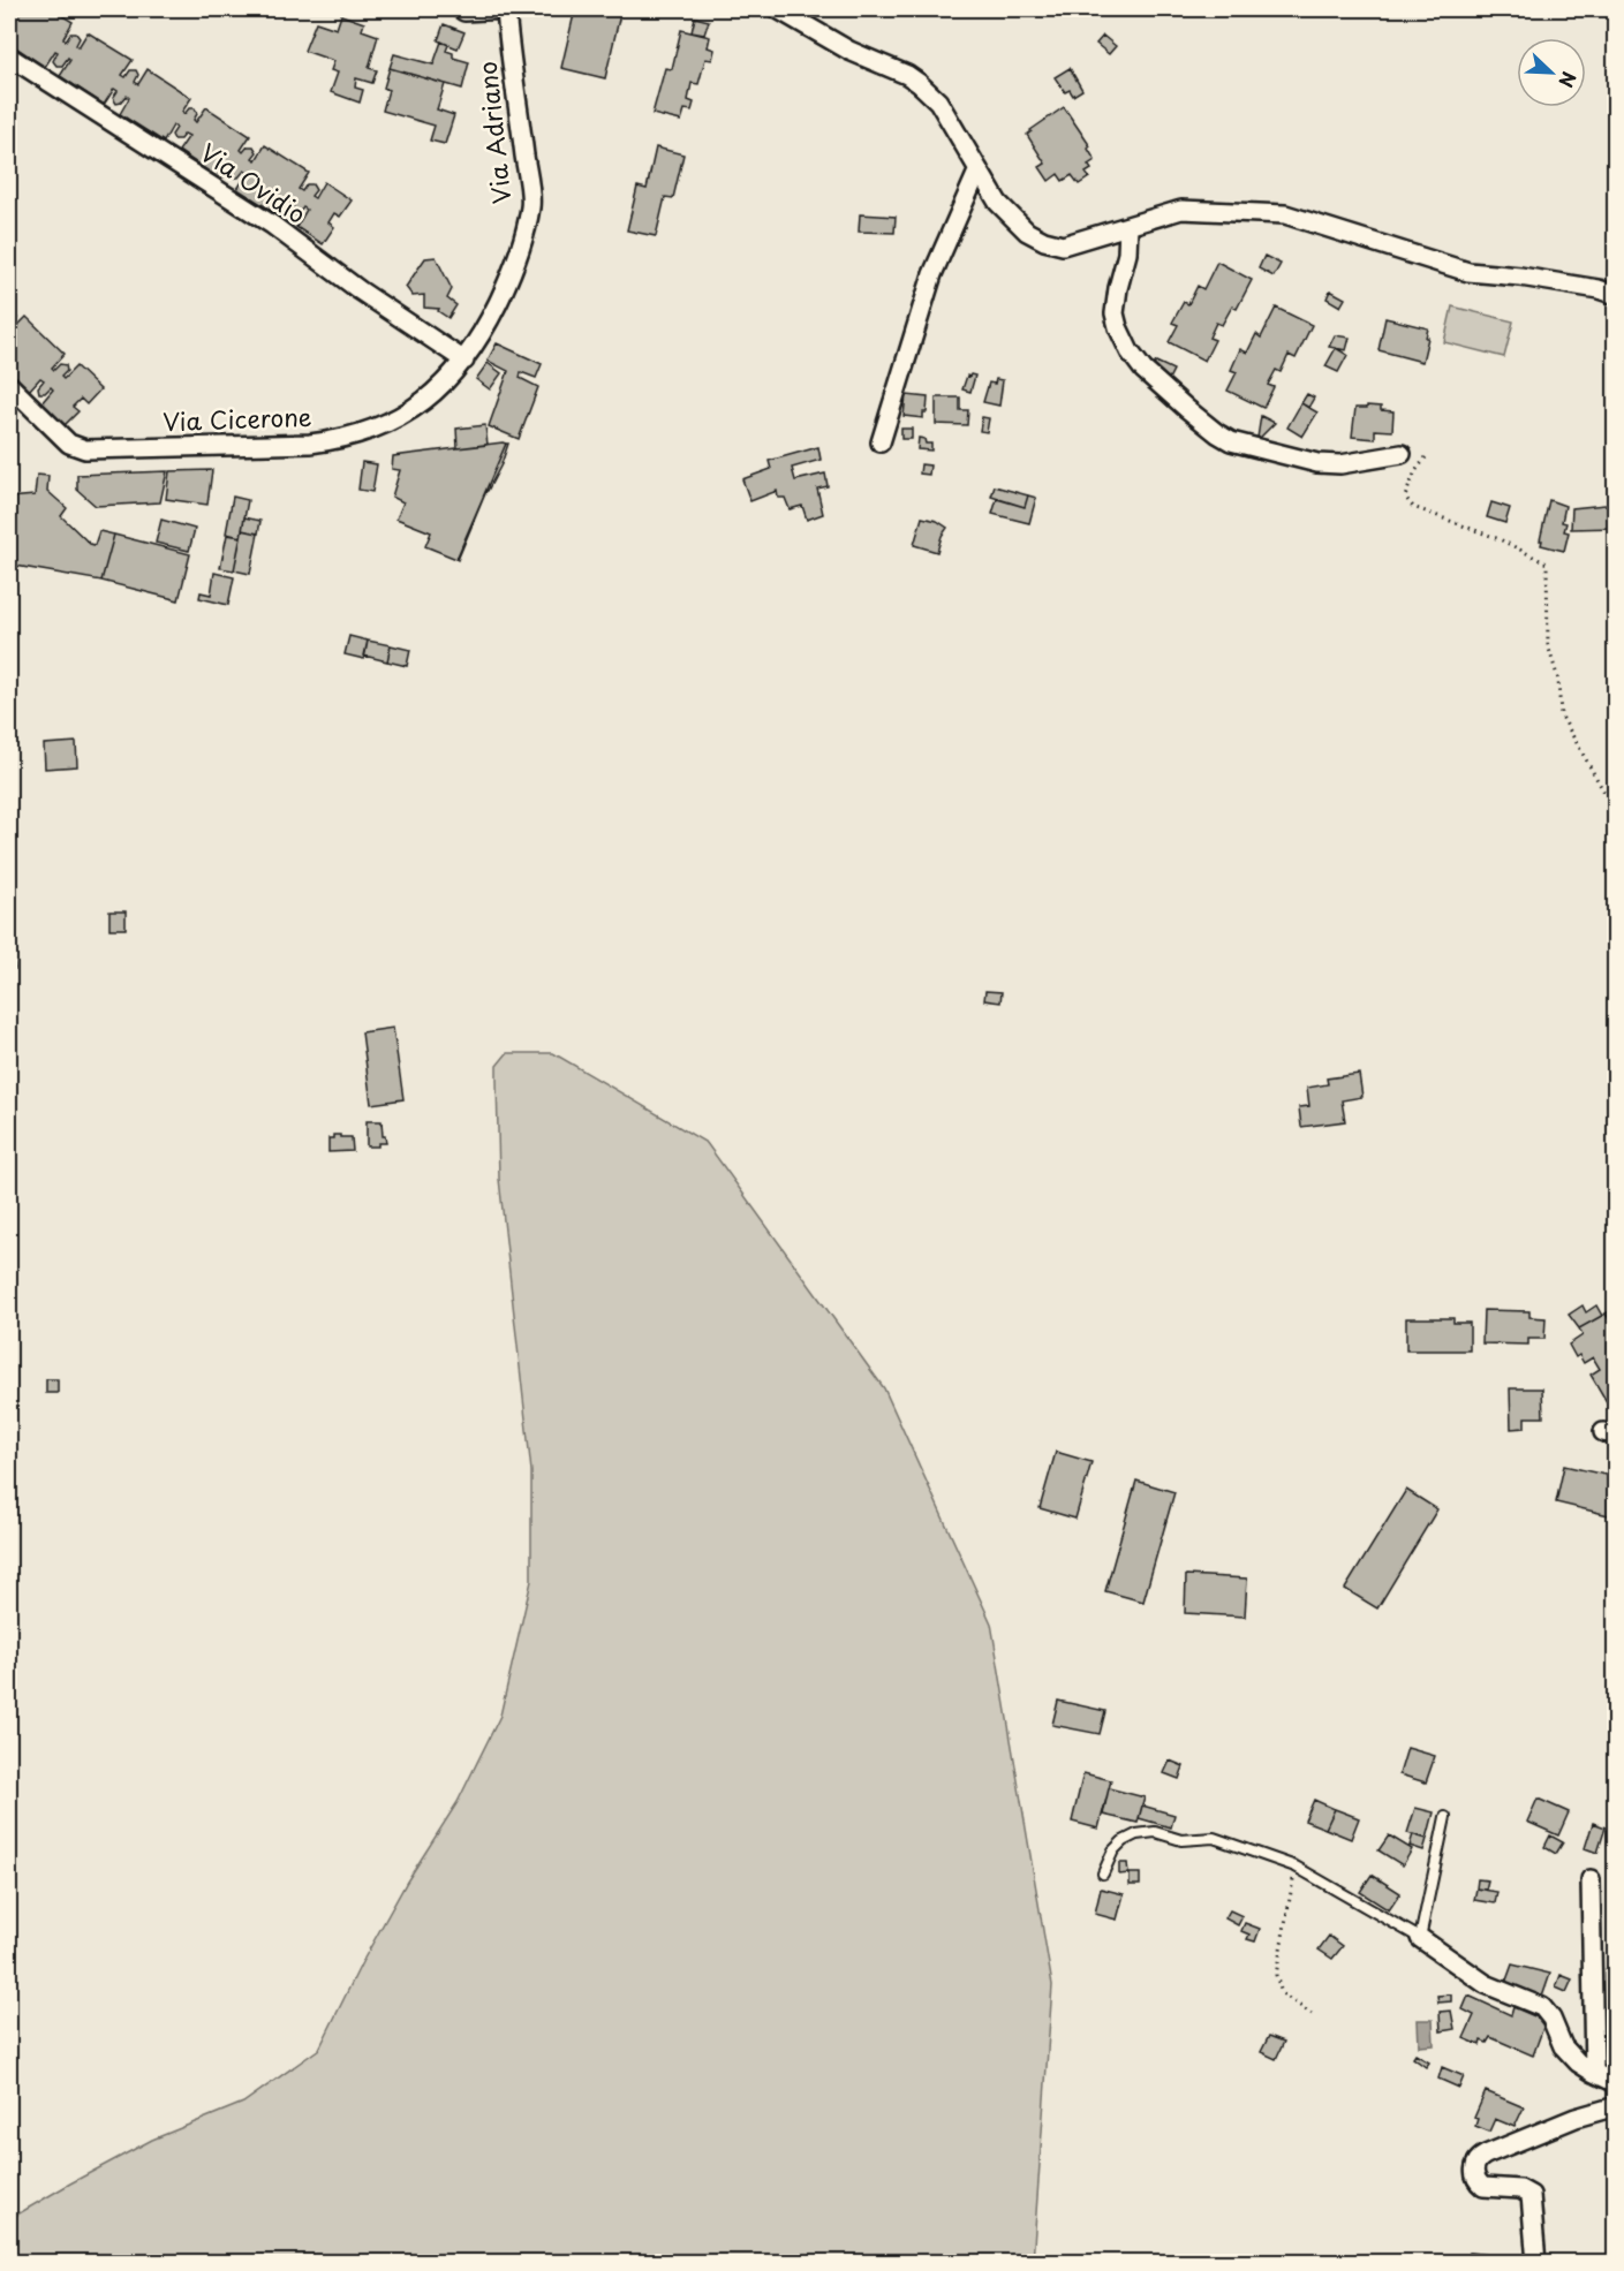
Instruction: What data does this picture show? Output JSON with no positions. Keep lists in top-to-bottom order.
{
  "streets": {
    "street": ["Via Adriano", "Via Ovidio", "Via Cicerone"]
  },
  "crossings": [
    ["Via Adriano", "Via Ovidio"],
    ["Via Adriano", "Via Cicerone"],
    ["Via Ovidio", "Via Cicerone"]
  ],
  "north": "bottom right"
}
